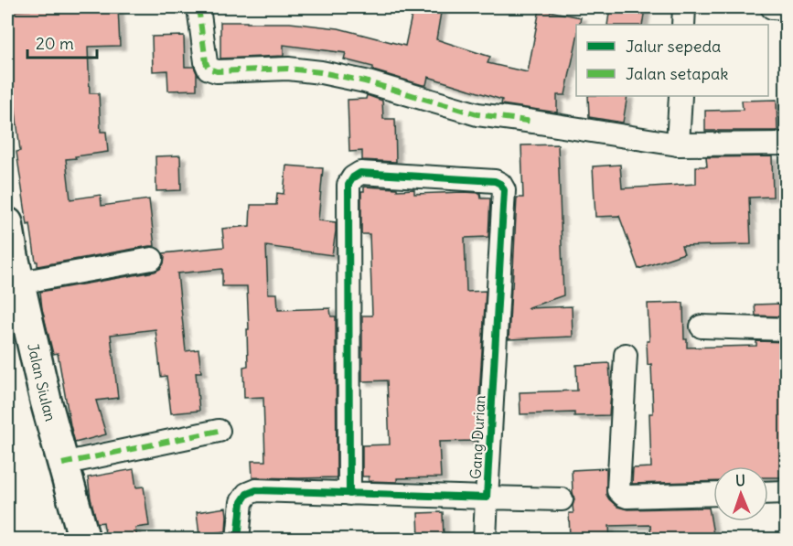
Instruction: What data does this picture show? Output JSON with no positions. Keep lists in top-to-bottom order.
{
  "streets": {
    "street": ["Jalan Siulan", "Gang Durian"]
  },
  "legend": ["Jalur sepeda", "Jalan setapak"],
  "scale_bar": "20 m",
  "north": "top"
}
